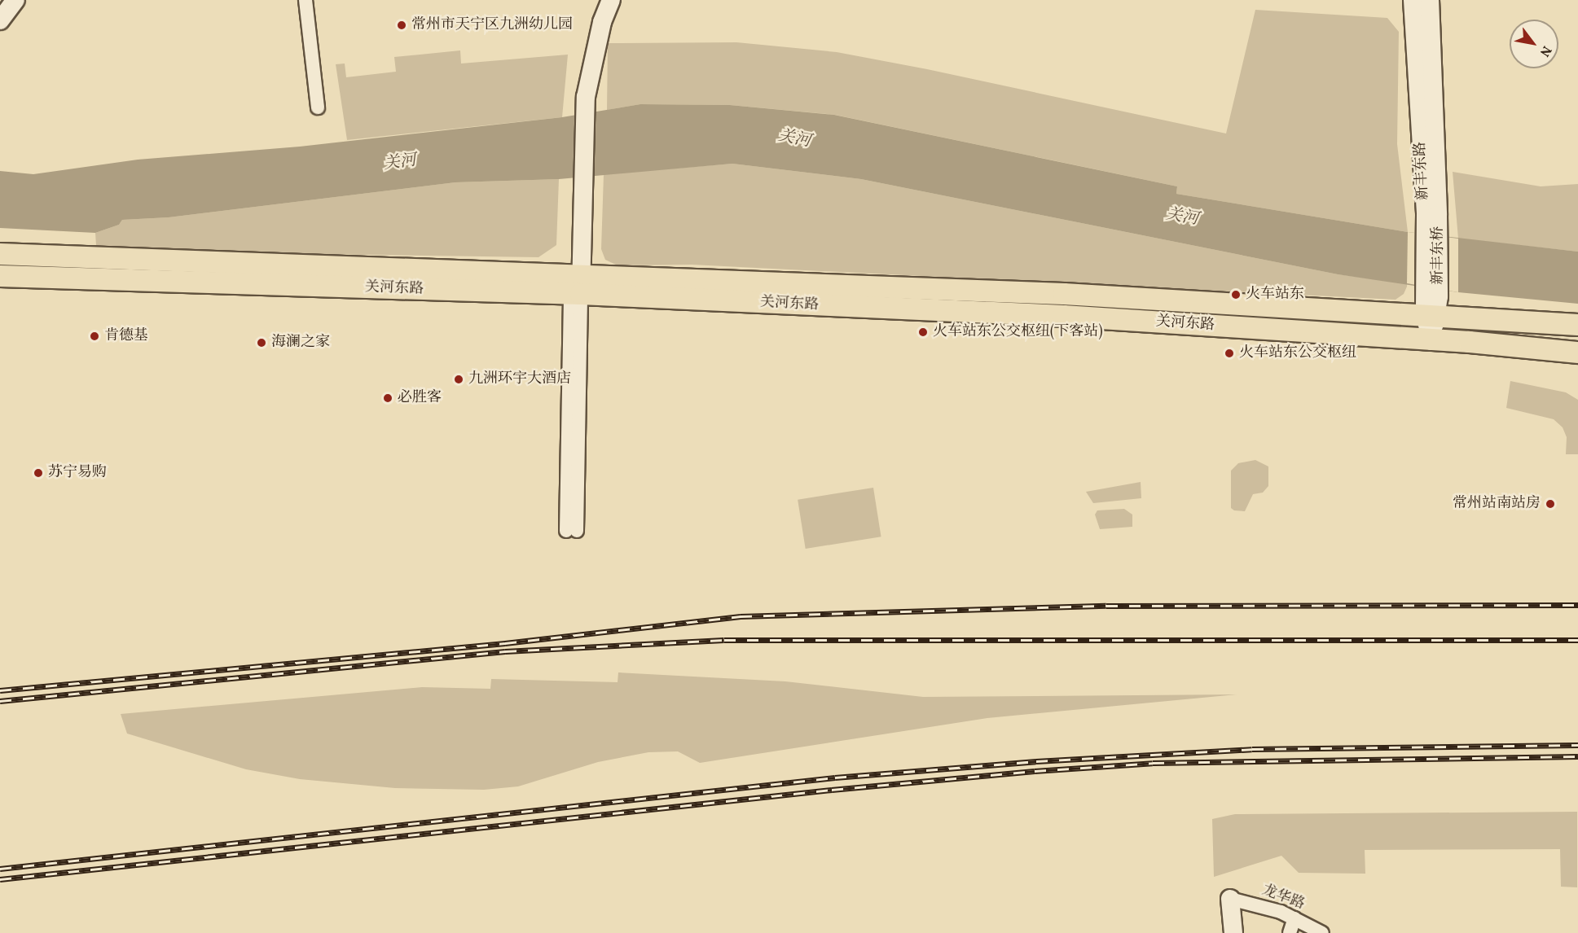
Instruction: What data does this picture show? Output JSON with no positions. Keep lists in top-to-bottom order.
{
  "streets": {
    "main road": ["关河东路"],
    "street": ["新丰东路", "新丰东桥", "龙华路"]
  },
  "crossings": [
    ["新丰东路", "新丰东桥"],
    ["新丰东桥", "关河东路"]
  ],
  "water": ["关河"],
  "places": [
    "常州市天宁区九洲幼儿园",
    "火车站东",
    "火车站东公交枢纽(下客站)",
    "肯德基",
    "海澜之家",
    "火车站东公交枢纽",
    "九洲环宇大酒店",
    "必胜客",
    "苏宁易购",
    "常州站南站房"
  ],
  "north": "bottom right"
}
